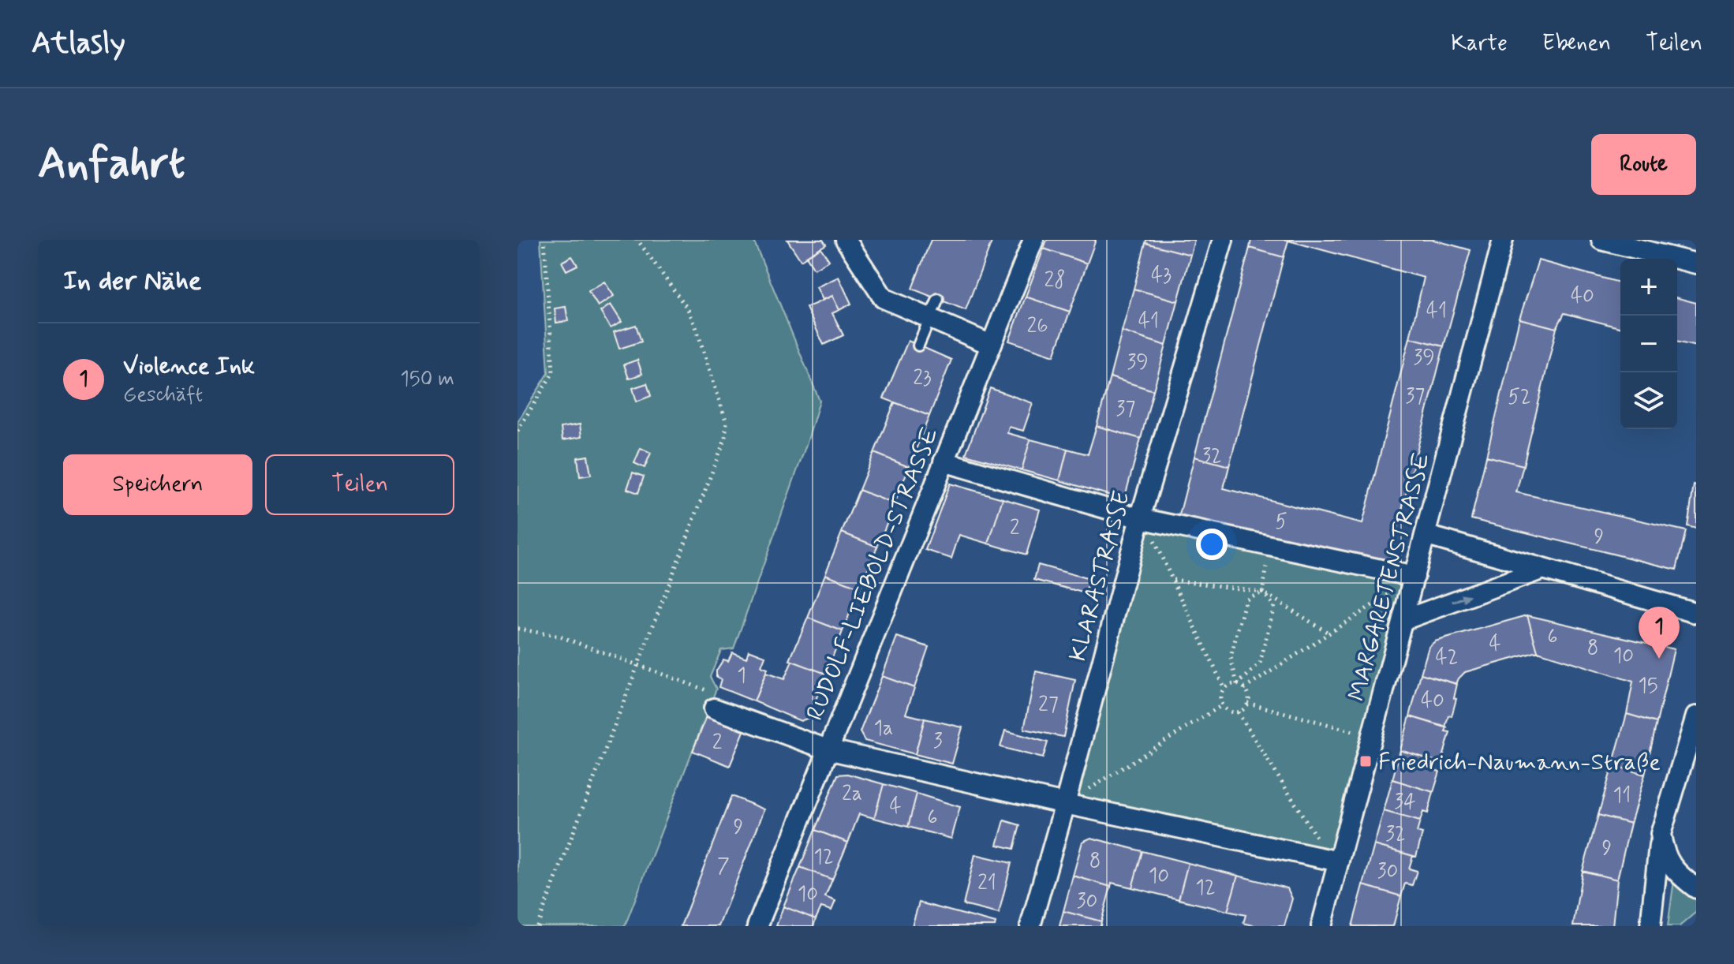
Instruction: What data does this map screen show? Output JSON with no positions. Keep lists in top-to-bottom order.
{
  "streets": {
    "street": ["RUDOLF-LIEBOLD-STRASSE", "KLARASTRASSE", "MARGARETENSTRASSE"]
  },
  "places": {
    "transit": ["Friedrich-Naumann-Straße"]
  },
  "house_numbers": [
    "43",
    "28",
    "40",
    "41",
    "41",
    "26",
    "39",
    "39",
    "23",
    "37",
    "52",
    "37",
    "32",
    "5",
    "2",
    "9",
    "6",
    "4",
    "8",
    "10",
    "42",
    "1",
    "15",
    "40",
    "27",
    "1a",
    "3",
    "2",
    "2a",
    "11",
    "34",
    "4",
    "6",
    "9",
    "32",
    "9",
    "12",
    "8",
    "7",
    "30",
    "10",
    "21",
    "12",
    "10",
    "30"
  ],
  "page": {
    "header": "Atlasly",
    "nav": ["Karte", "Ebenen", "Teilen"],
    "buttons": [
      "Route",
      ["Speichern", "Teilen"]
    ],
    "title": "Anfahrt",
    "heading": "In der Nähe",
    "map_buttons": ["+", "−"],
    "list": [
      {
        "mark": "1",
        "name": "Violence Ink",
        "note": "Geschäft",
        "value": "150 m"
      }
    ],
    "pins": "1"
  }
}
